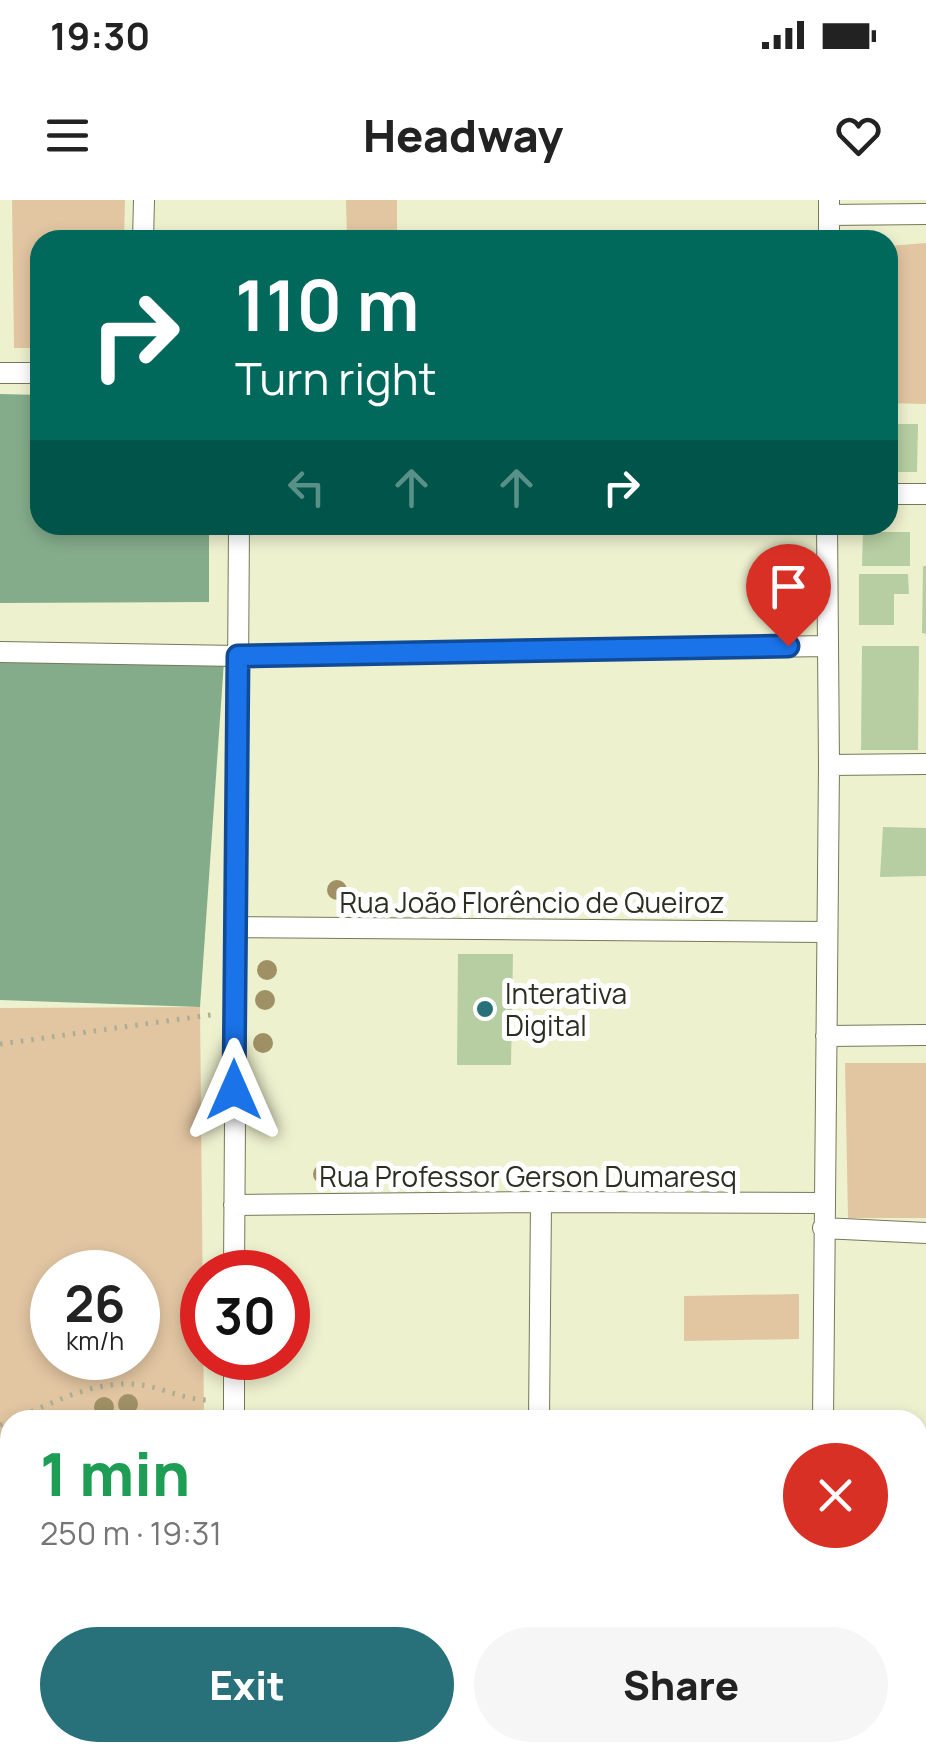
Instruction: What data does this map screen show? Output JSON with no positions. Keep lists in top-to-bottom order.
{
  "streets": {
    "street": ["Rua João Florêncio de Queiroz", "Rua Professor Gerson Dumaresq"]
  },
  "places": ["Interativa Digital"],
  "page": {
    "status": "19:30",
    "header": "Headway",
    "turn": ["110 m", "Turn right"],
    "speed": "26 km/h",
    "limit": "30",
    "heading": ["1 min", "250 m · 19:31"],
    "buttons": ["Exit", "Share"]
  }
}
